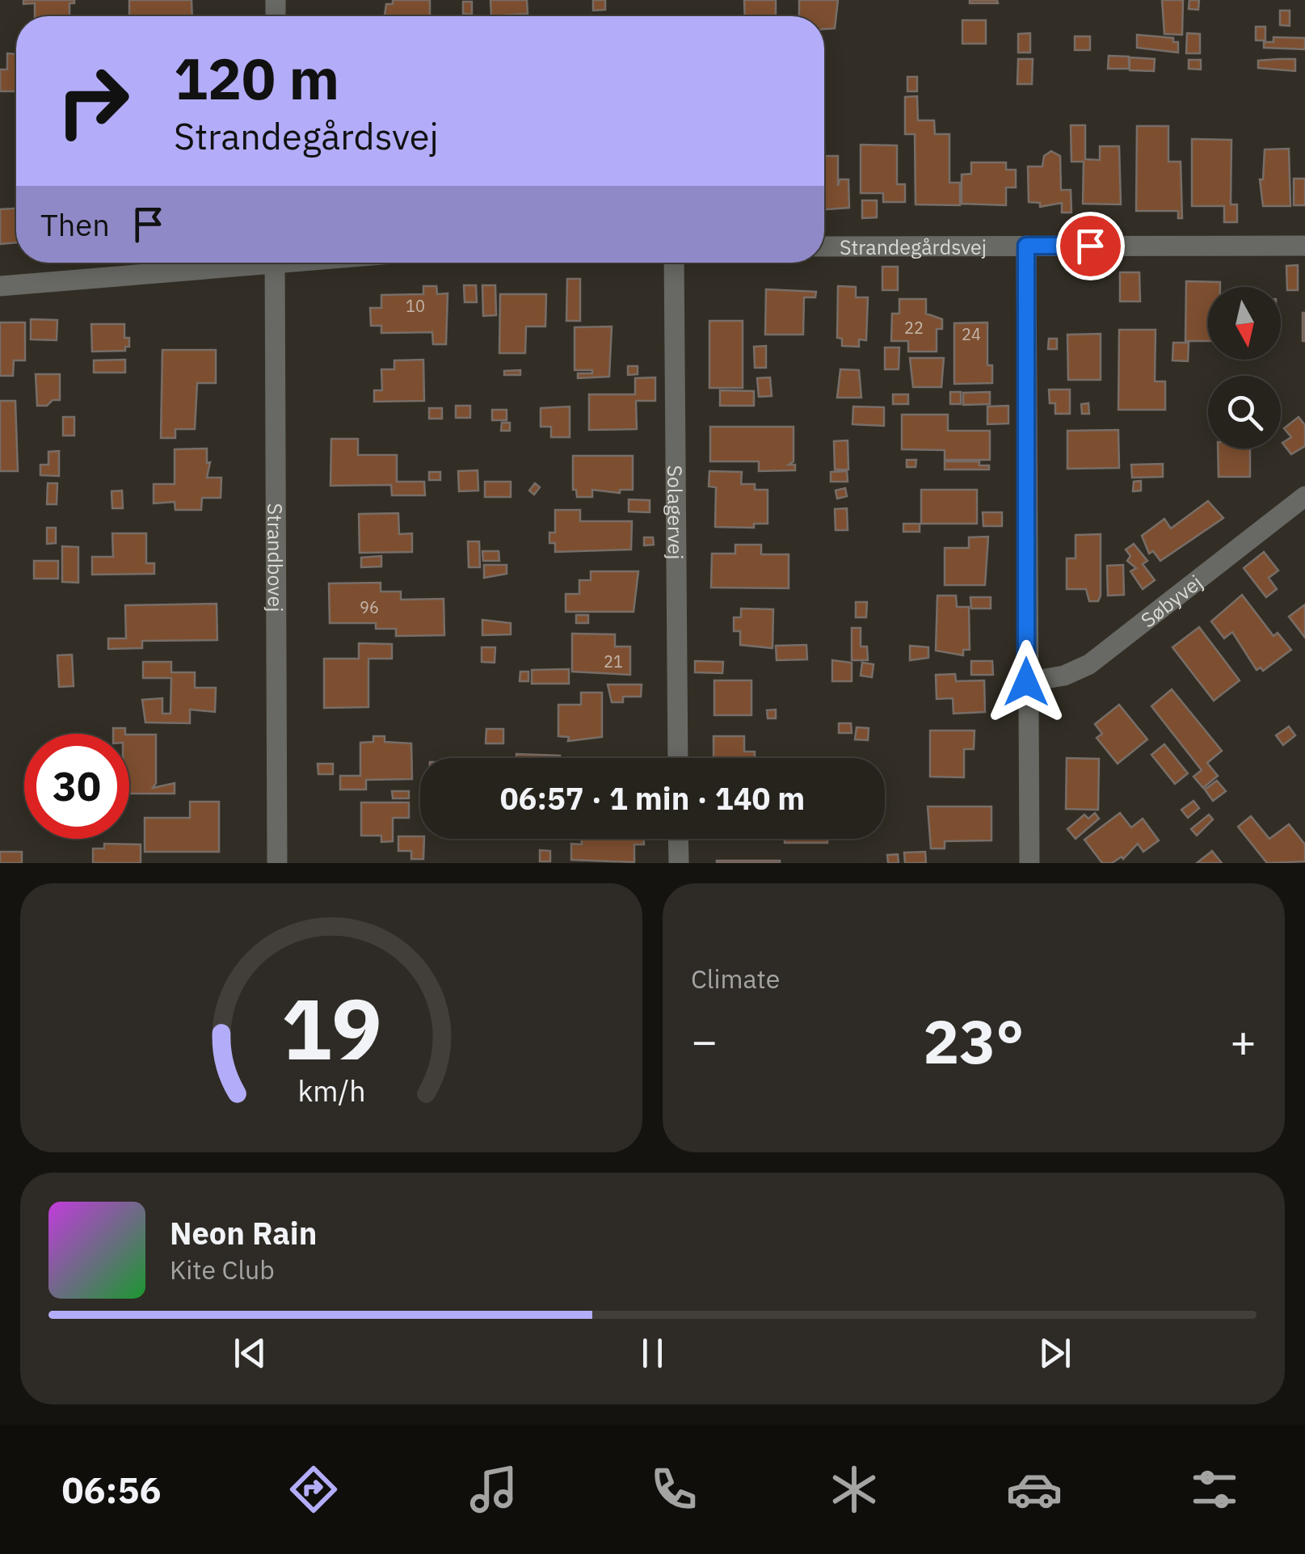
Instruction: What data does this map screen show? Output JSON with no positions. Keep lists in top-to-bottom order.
{
  "streets": {
    "street": [
      "Strandegårdsvej",
      "Solagervej",
      "Strandbovej",
      "Søbyvej"
    ]
  },
  "house_numbers": [
    "10",
    "22",
    "24",
    "96",
    "21"
  ],
  "north": "bottom",
  "page": {
    "turn": ["120 m", "Strandegårdsvej"],
    "then": "Then",
    "limit": "30",
    "trip": "06:57 · 1 min · 140 m",
    "tile": "Climate",
    "heat": ["−", "23°", "+"],
    "song": ["Neon Rain", "Kite Club"],
    "tabs": "06:56",
    "gauge": ["19", "km/h"]
  }
}
